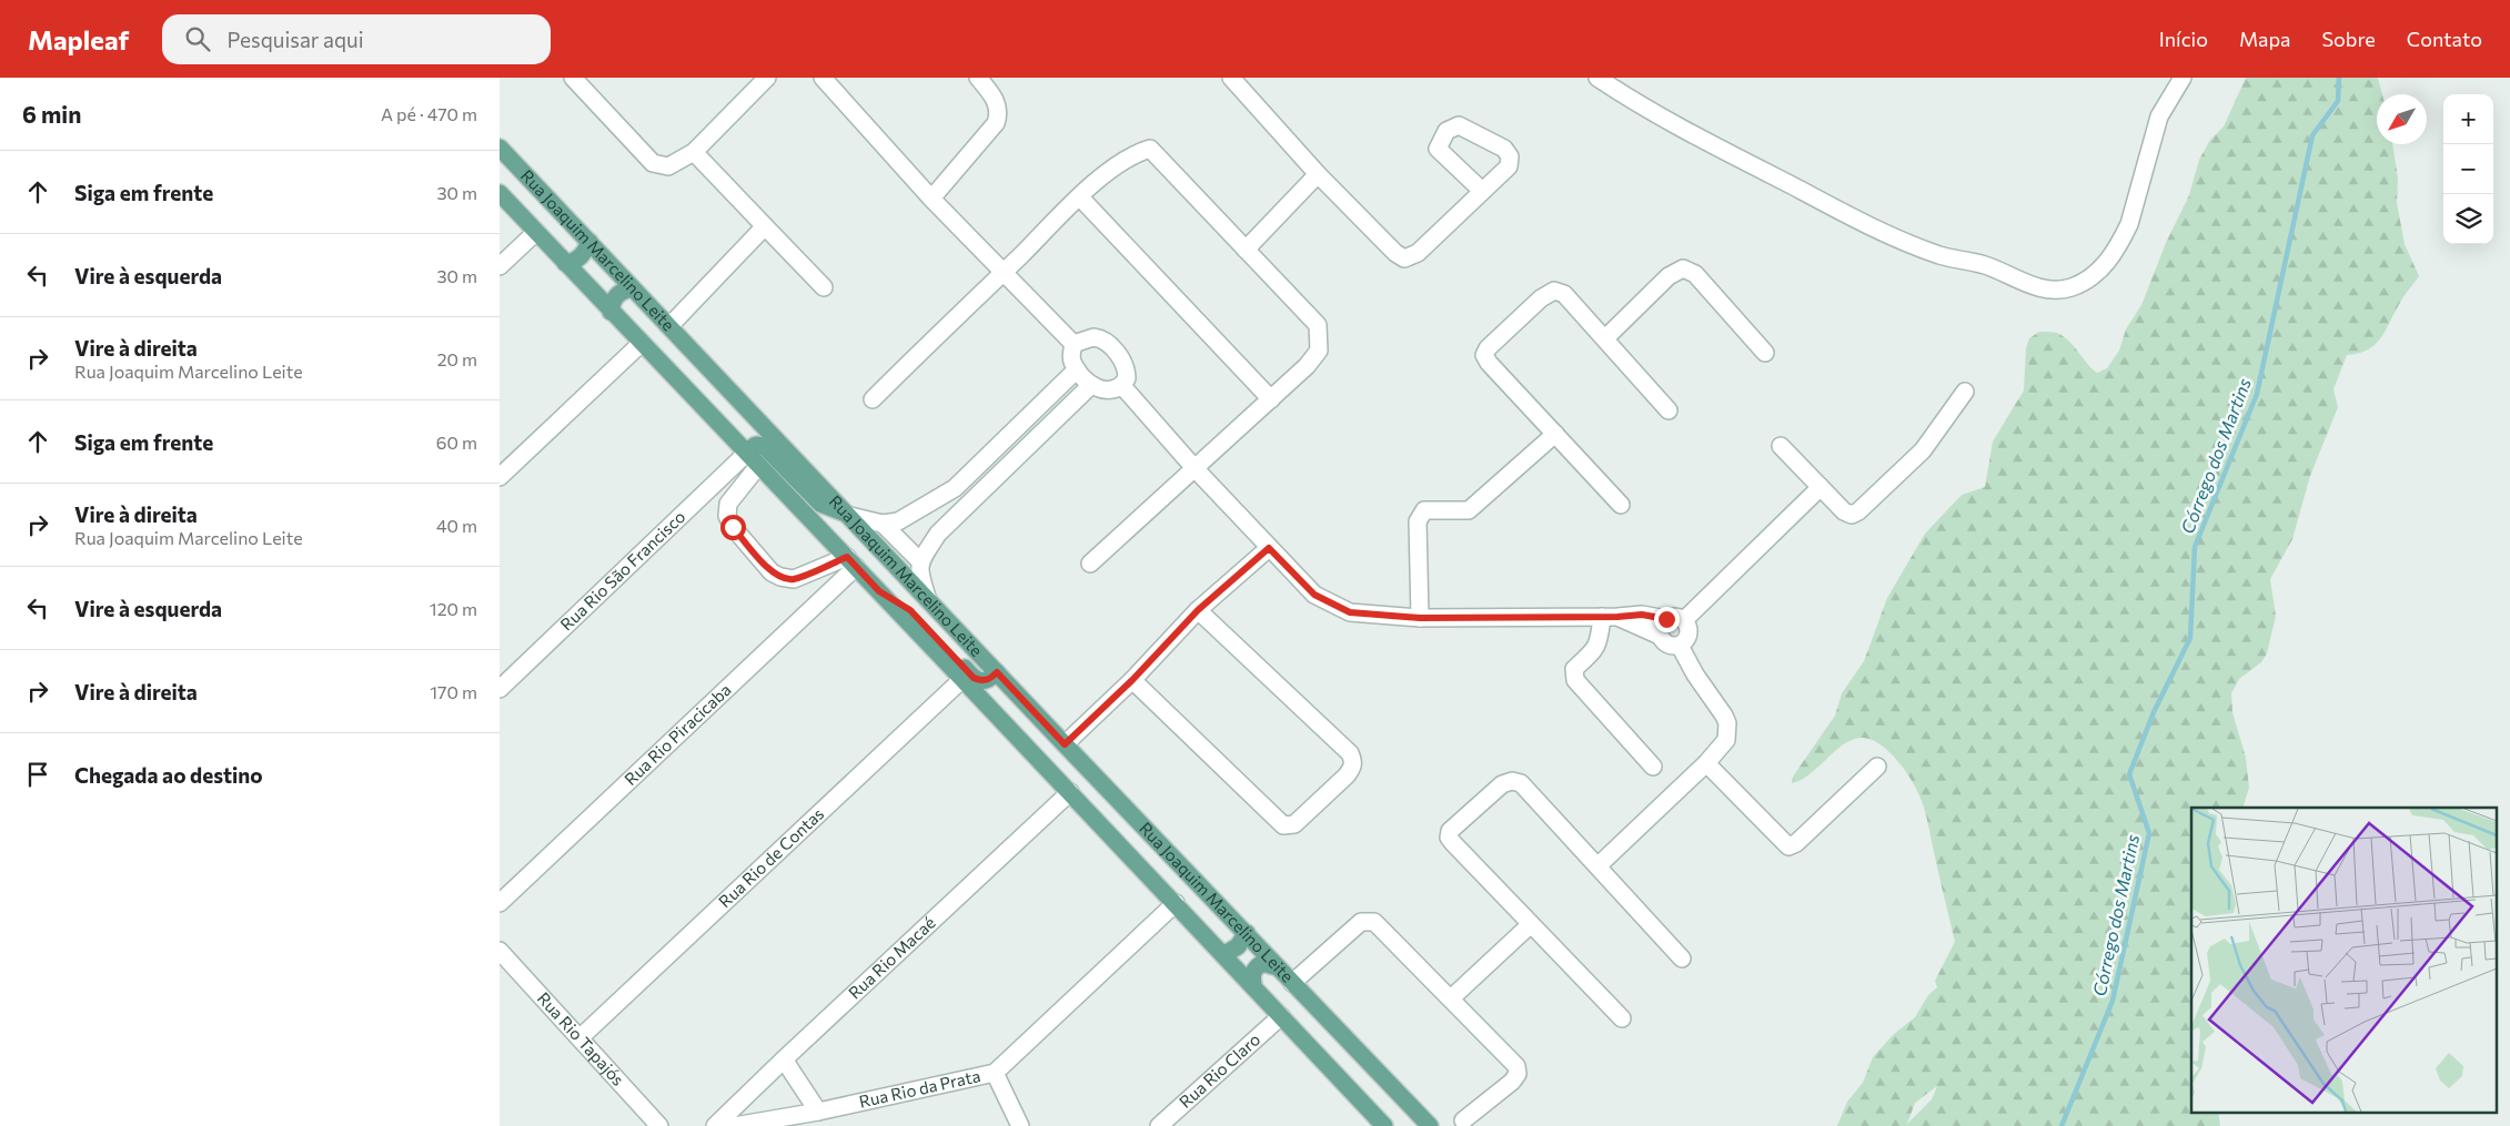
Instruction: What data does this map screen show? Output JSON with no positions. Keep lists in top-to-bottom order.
{
  "streets": {
    "main road": ["Rua Joaquim Marcelino Leite"],
    "street": [
      "Rua Rio São Francisco",
      "Rua Rio Piracicaba",
      "Rua Rio de Contas",
      "Rua Rio Macaé",
      "Rua Rio Tapajós",
      "Rua Rio Claro",
      "Rua Rio da Prata"
    ]
  },
  "crossings": [
    ["Rua Joaquim Marcelino Leite", "Rua Rio São Francisco"],
    ["Rua Joaquim Marcelino Leite", "Rua Rio Piracicaba"],
    ["Rua Joaquim Marcelino Leite", "Rua Rio de Contas"],
    ["Rua Joaquim Marcelino Leite", "Rua Rio Macaé"],
    ["Rua Joaquim Marcelino Leite", "Rua Rio Claro"],
    ["Rua Joaquim Marcelino Leite", "Rua Rio da Prata"],
    ["Rua Rio de Contas", "Rua Rio Tapajós"]
  ],
  "water": ["Córrego dos Martins"],
  "north": "bottom left",
  "page": {
    "header": "Mapleaf",
    "search": "Pesquisar aqui",
    "nav": [
      "Início",
      "Mapa",
      "Sobre",
      "Contato"
    ],
    "heading": ["6 min", "A pé · 470 m"],
    "map_buttons": ["+", "−"],
    "list": [
      ["Siga em frente", "30 m"],
      ["Vire à esquerda", "30 m"],
      ["Vire à direita", "Rua Joaquim Marcelino Leite", "20 m"],
      ["Siga em frente", "60 m"],
      ["Vire à direita", "Rua Joaquim Marcelino Leite", "40 m"],
      ["Vire à esquerda", "120 m"],
      ["Vire à direita", "170 m"],
      "Chegada ao destino"
    ]
  }
}
